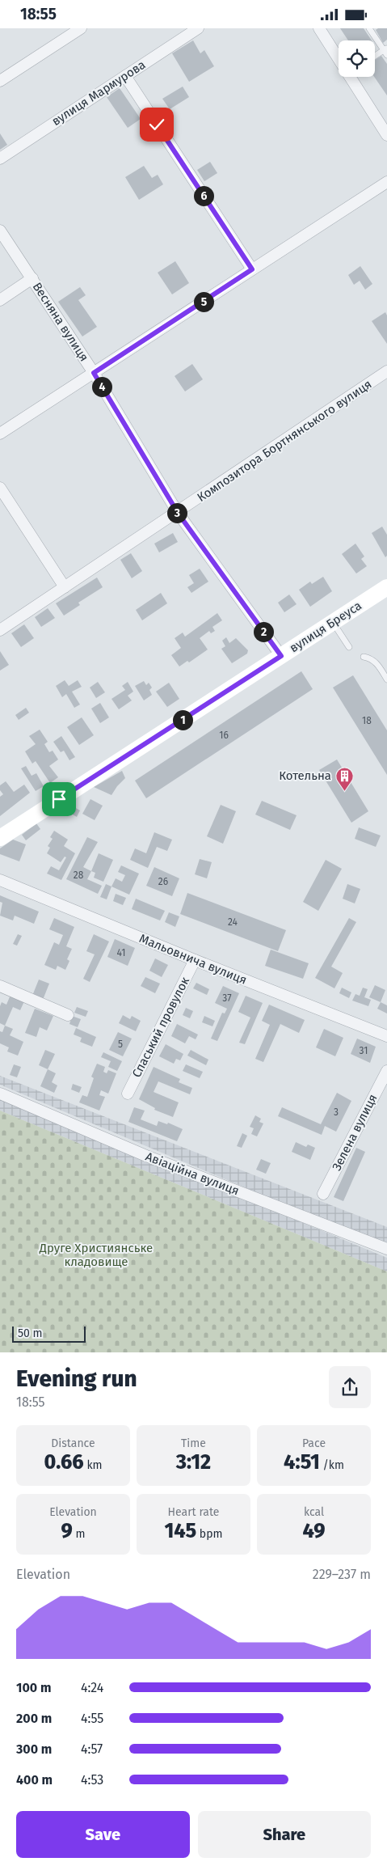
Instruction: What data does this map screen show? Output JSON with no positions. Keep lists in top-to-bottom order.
{
  "streets": {
    "street": [
      "вулиця Мармурова",
      "Весняна вулиця",
      "Композитора Бортнянського вулиця",
      "вулиця Бреуса",
      "Мальовнича вулиця",
      "Спаський провулок",
      "Зелена вулиця",
      "Авіаційна вулиця"
    ]
  },
  "crossings": [
    ["Весняна вулиця", "Композитора Бортнянського вулиця"],
    ["Весняна вулиця", "вулиця Бреуса"],
    ["Мальовнича вулиця", "Спаський провулок"]
  ],
  "parks": ["Друге Християнське кладовище"],
  "places": {
    "building": ["Котельна"]
  },
  "house_numbers": [
    "18",
    "16",
    "28",
    "26",
    "24",
    "41",
    "37",
    "5",
    "31",
    "3"
  ],
  "scale_bar": "50 m",
  "page": {
    "status": "18:55",
    "pins": [
      "6",
      "5",
      "4",
      "3",
      "2",
      "1"
    ],
    "scale": "50 m",
    "heading": ["Evening run", "18:55"],
    "stats": [
      ["Distance", "0.66 km"],
      ["Time", "3:12"],
      ["Pace", "4:51 /km"],
      ["Elevation", "9 m"],
      ["Heart rate", "145 bpm"],
      ["kcal", "49"]
    ],
    "chart": ["Elevation", "229–237 m"],
    "list": [
      {
        "name": "100 m",
        "note": "4:24"
      },
      {
        "name": "200 m",
        "note": "4:55"
      },
      {
        "name": "300 m",
        "note": "4:57"
      },
      {
        "name": "400 m",
        "note": "4:53"
      }
    ],
    "buttons": ["Save", "Share"]
  }
}
